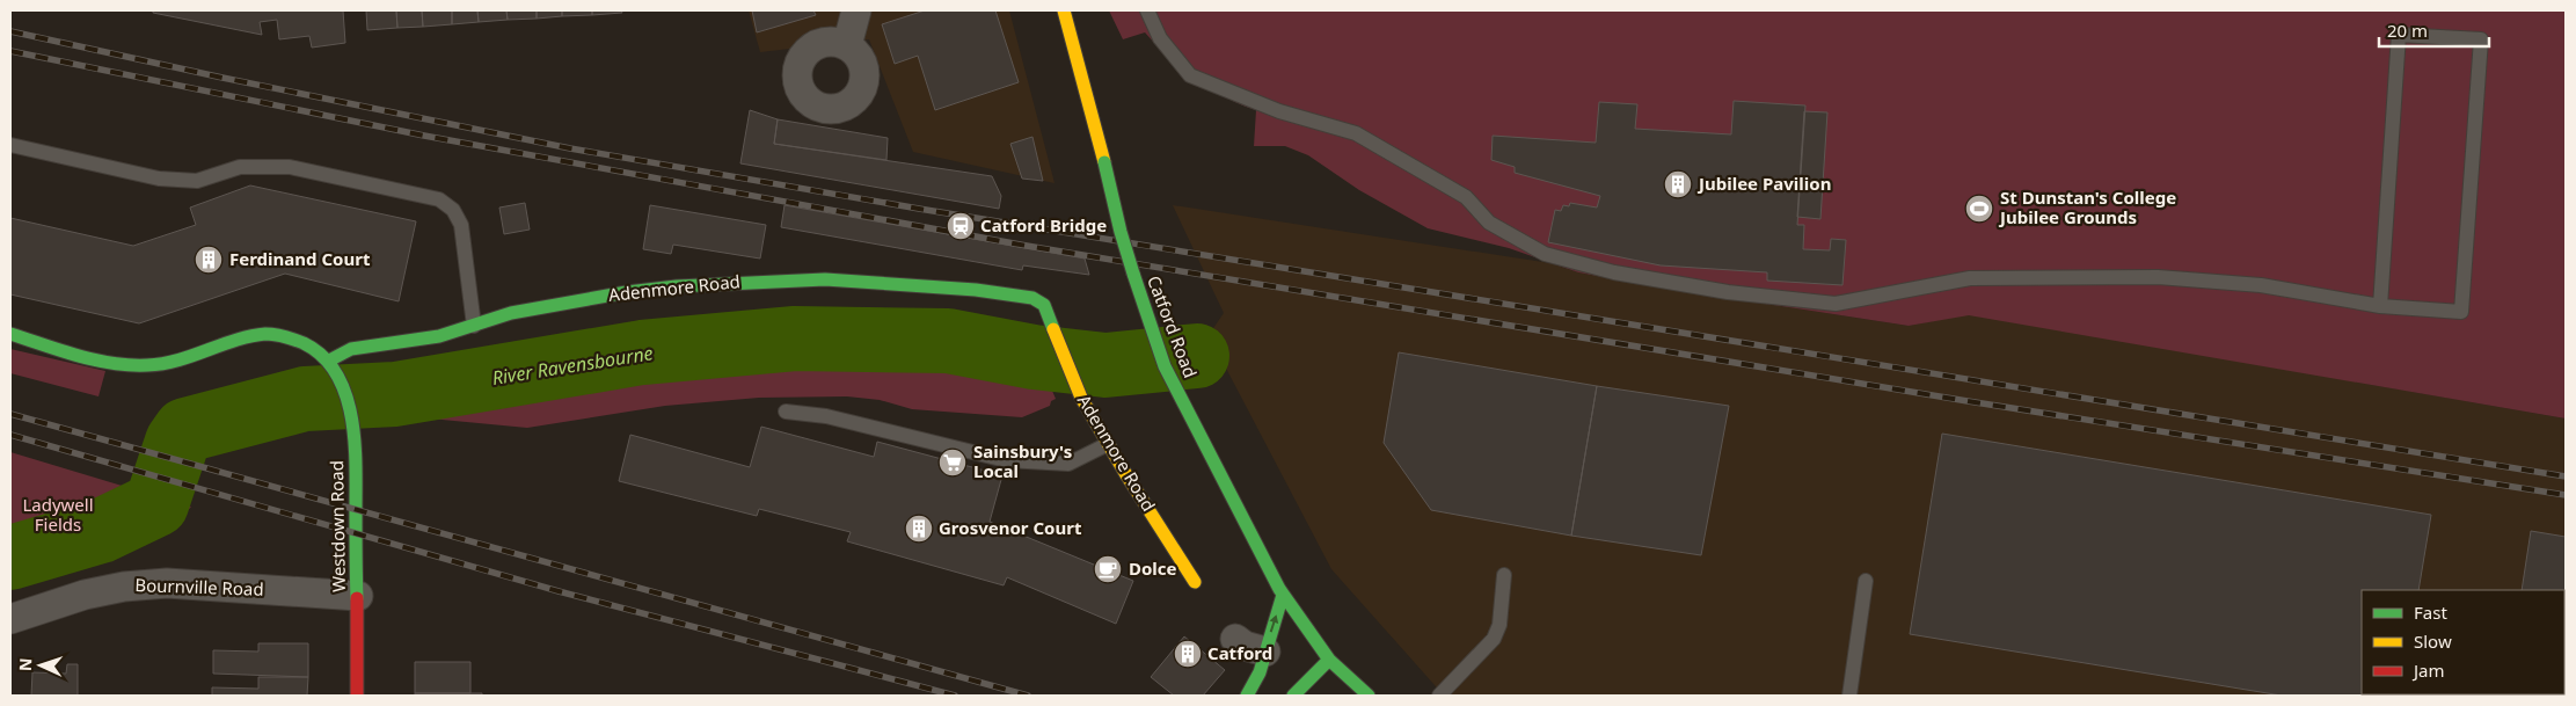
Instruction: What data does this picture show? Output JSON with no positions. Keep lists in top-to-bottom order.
{
  "streets": {
    "main road": ["Adenmore Road", "Catford Road", "Westdown Road"],
    "street": ["Bournville Road"]
  },
  "crossings": [
    ["Adenmore Road", "Westdown Road"],
    ["Westdown Road", "Bournville Road"]
  ],
  "water": ["River Ravensbourne"],
  "parks": ["Ladywell Fields"],
  "places": {
    "building": [
      "Jubilee Pavilion",
      "Ferdinand Court",
      "Grosvenor Court",
      "Catford"
    ],
    "sports": ["St Dunstan's College Jubilee Grounds"],
    "station": ["Catford Bridge"],
    "supermarket": ["Sainsbury's Local"],
    "cafe": ["Dolce"]
  },
  "legend": ["Fast", "Slow", "Jam"],
  "scale_bar": "20 m",
  "north": "left"
}
